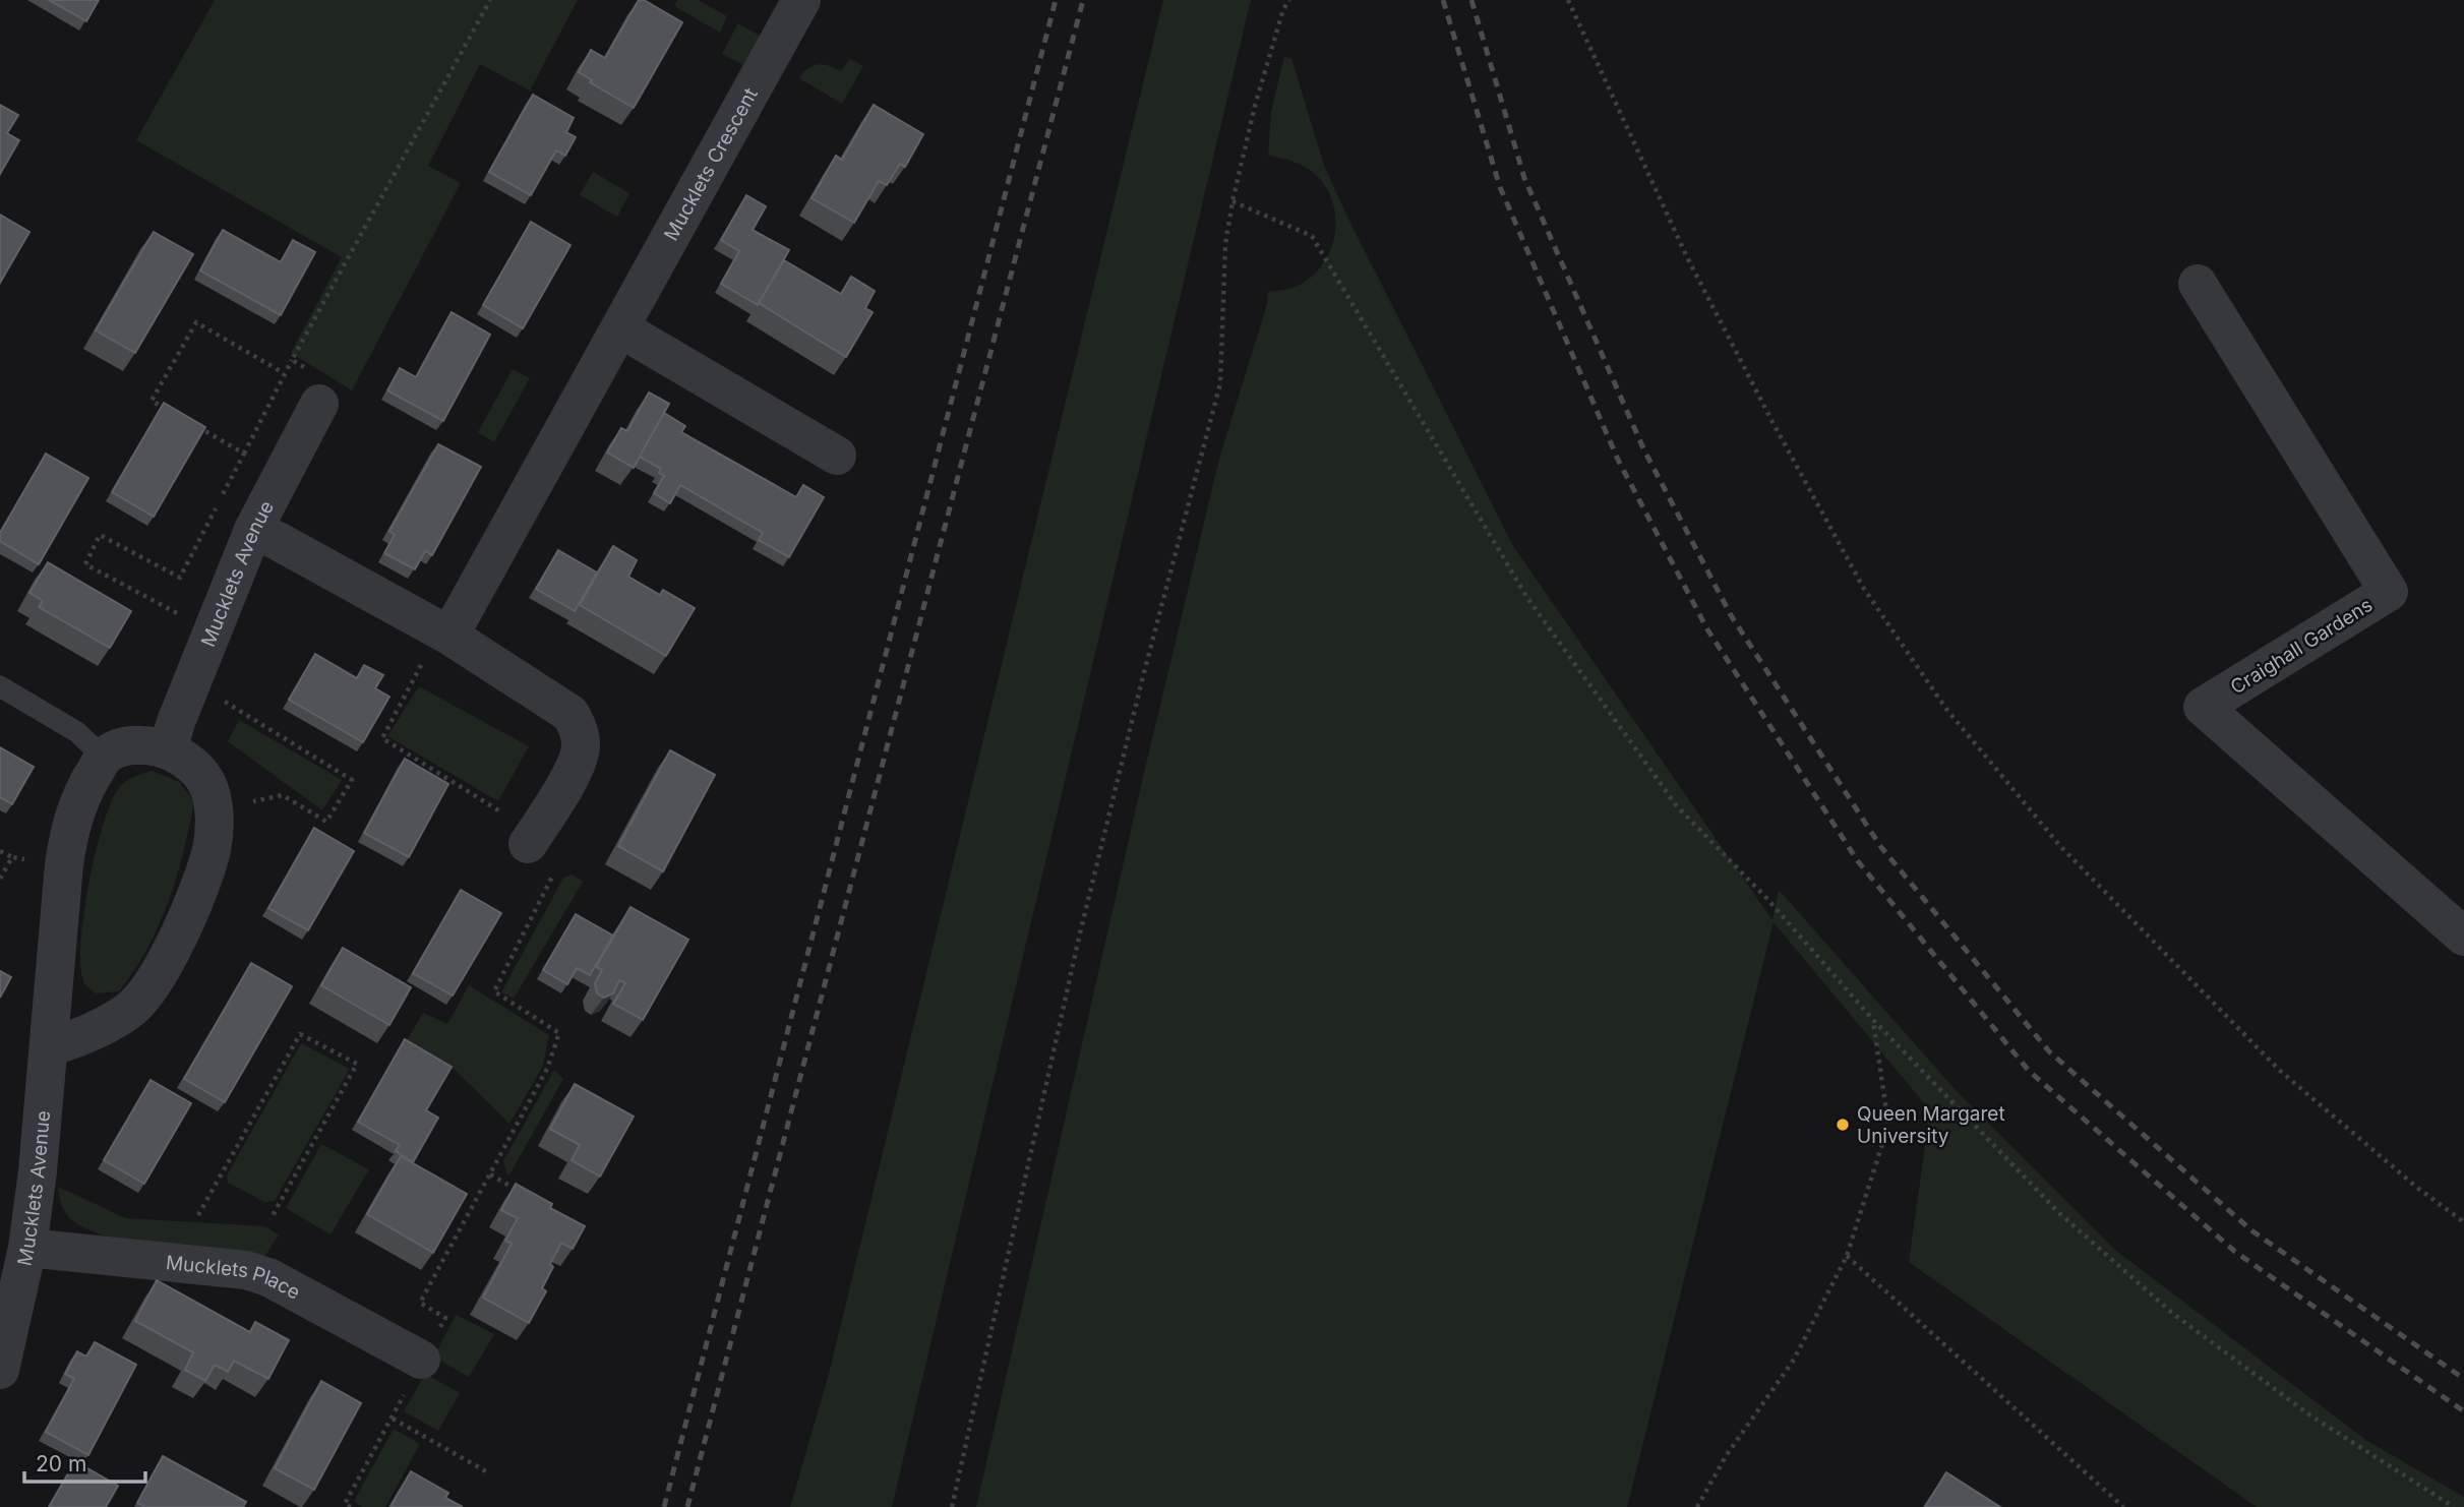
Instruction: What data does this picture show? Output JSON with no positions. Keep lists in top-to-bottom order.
{
  "streets": {
    "street": [
      "Mucklets Crescent",
      "Mucklets Avenue",
      "Craighall Gardens",
      "Mucklets Place"
    ]
  },
  "crossings": [
    ["Mucklets Avenue", "Mucklets Place"]
  ],
  "places": ["Queen Margaret University"],
  "scale_bar": "20 m"
}
